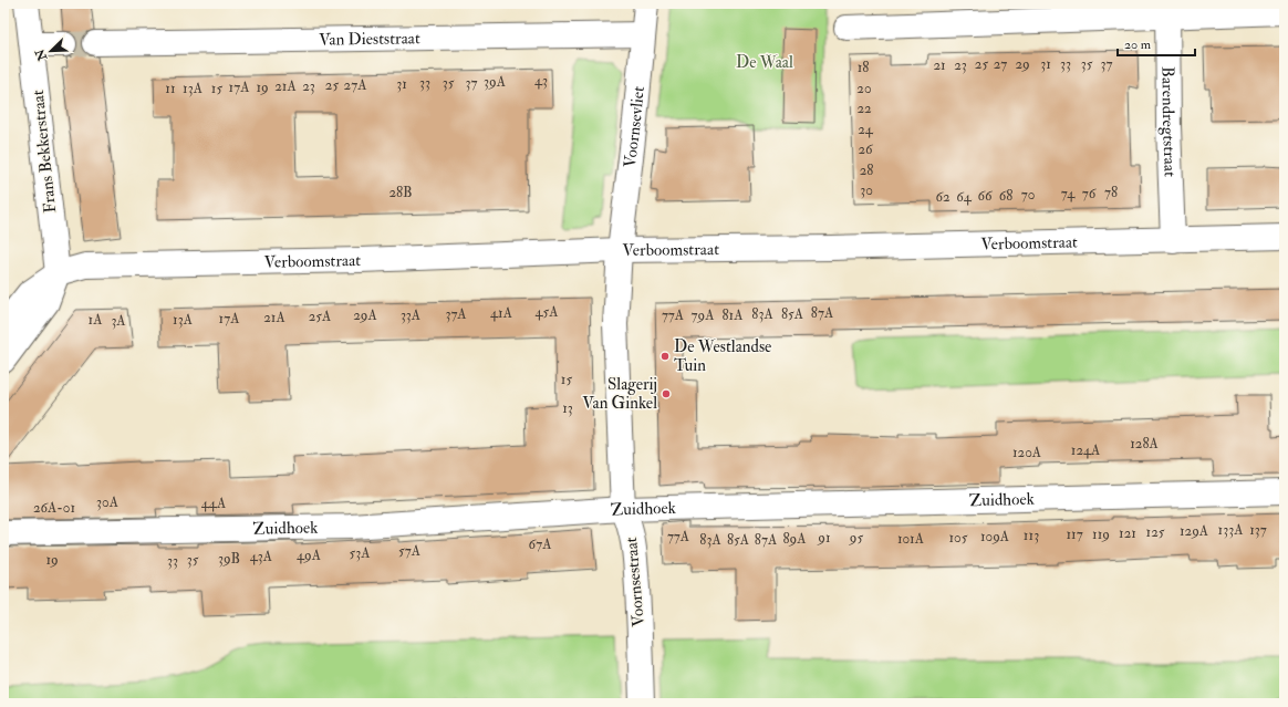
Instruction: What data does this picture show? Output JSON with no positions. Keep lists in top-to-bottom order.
{
  "streets": {
    "street": [
      "Van Dieststraat",
      "Barendregtstraat",
      "Voornsevliet",
      "Frans Bekkerstraat",
      "Verboomstraat",
      "Zuidhoek",
      "Voornsestraat"
    ]
  },
  "crossings": [
    ["Van Dieststraat", "Voornsevliet"],
    ["Barendregtstraat", "Verboomstraat"],
    ["Voornsevliet", "Verboomstraat"],
    ["Voornsevliet", "Voornsestraat"],
    ["Frans Bekkerstraat", "Verboomstraat"],
    ["Verboomstraat", "Voornsestraat"],
    ["Zuidhoek", "Voornsestraat"]
  ],
  "parks": ["De Waal"],
  "places": ["De Westlandse Tuin", "Slagerij Van Ginkel"],
  "house_numbers": [
    "25",
    "27",
    "29",
    "31",
    "33",
    "35",
    "37",
    "21",
    "23",
    "18",
    "43",
    "39A",
    "33",
    "35",
    "37",
    "31",
    "25",
    "27A",
    "21A",
    "23",
    "17A",
    "19",
    "11",
    "13A",
    "15",
    "20",
    "22",
    "24",
    "26",
    "28",
    "30",
    "28B",
    "78",
    "74",
    "76",
    "70",
    "66",
    "68",
    "62",
    "64",
    "45A",
    "41A",
    "87A",
    "37A",
    "83A",
    "85A",
    "29A",
    "33A",
    "77A",
    "79A",
    "81A",
    "25A",
    "21A",
    "17A",
    "1A",
    "13A",
    "3A",
    "15",
    "13",
    "128A",
    "124A",
    "120A",
    "30A",
    "44A",
    "26A-01",
    "133A",
    "137",
    "129A",
    "125",
    "121",
    "117",
    "119",
    "113",
    "77A",
    "109A",
    "91",
    "95",
    "105",
    "89A",
    "101A",
    "83A",
    "85A",
    "87A",
    "67A",
    "57A",
    "53A",
    "49A",
    "43A",
    "39B",
    "19",
    "35",
    "33"
  ],
  "scale_bar": "20 m",
  "north": "bottom left"
}
